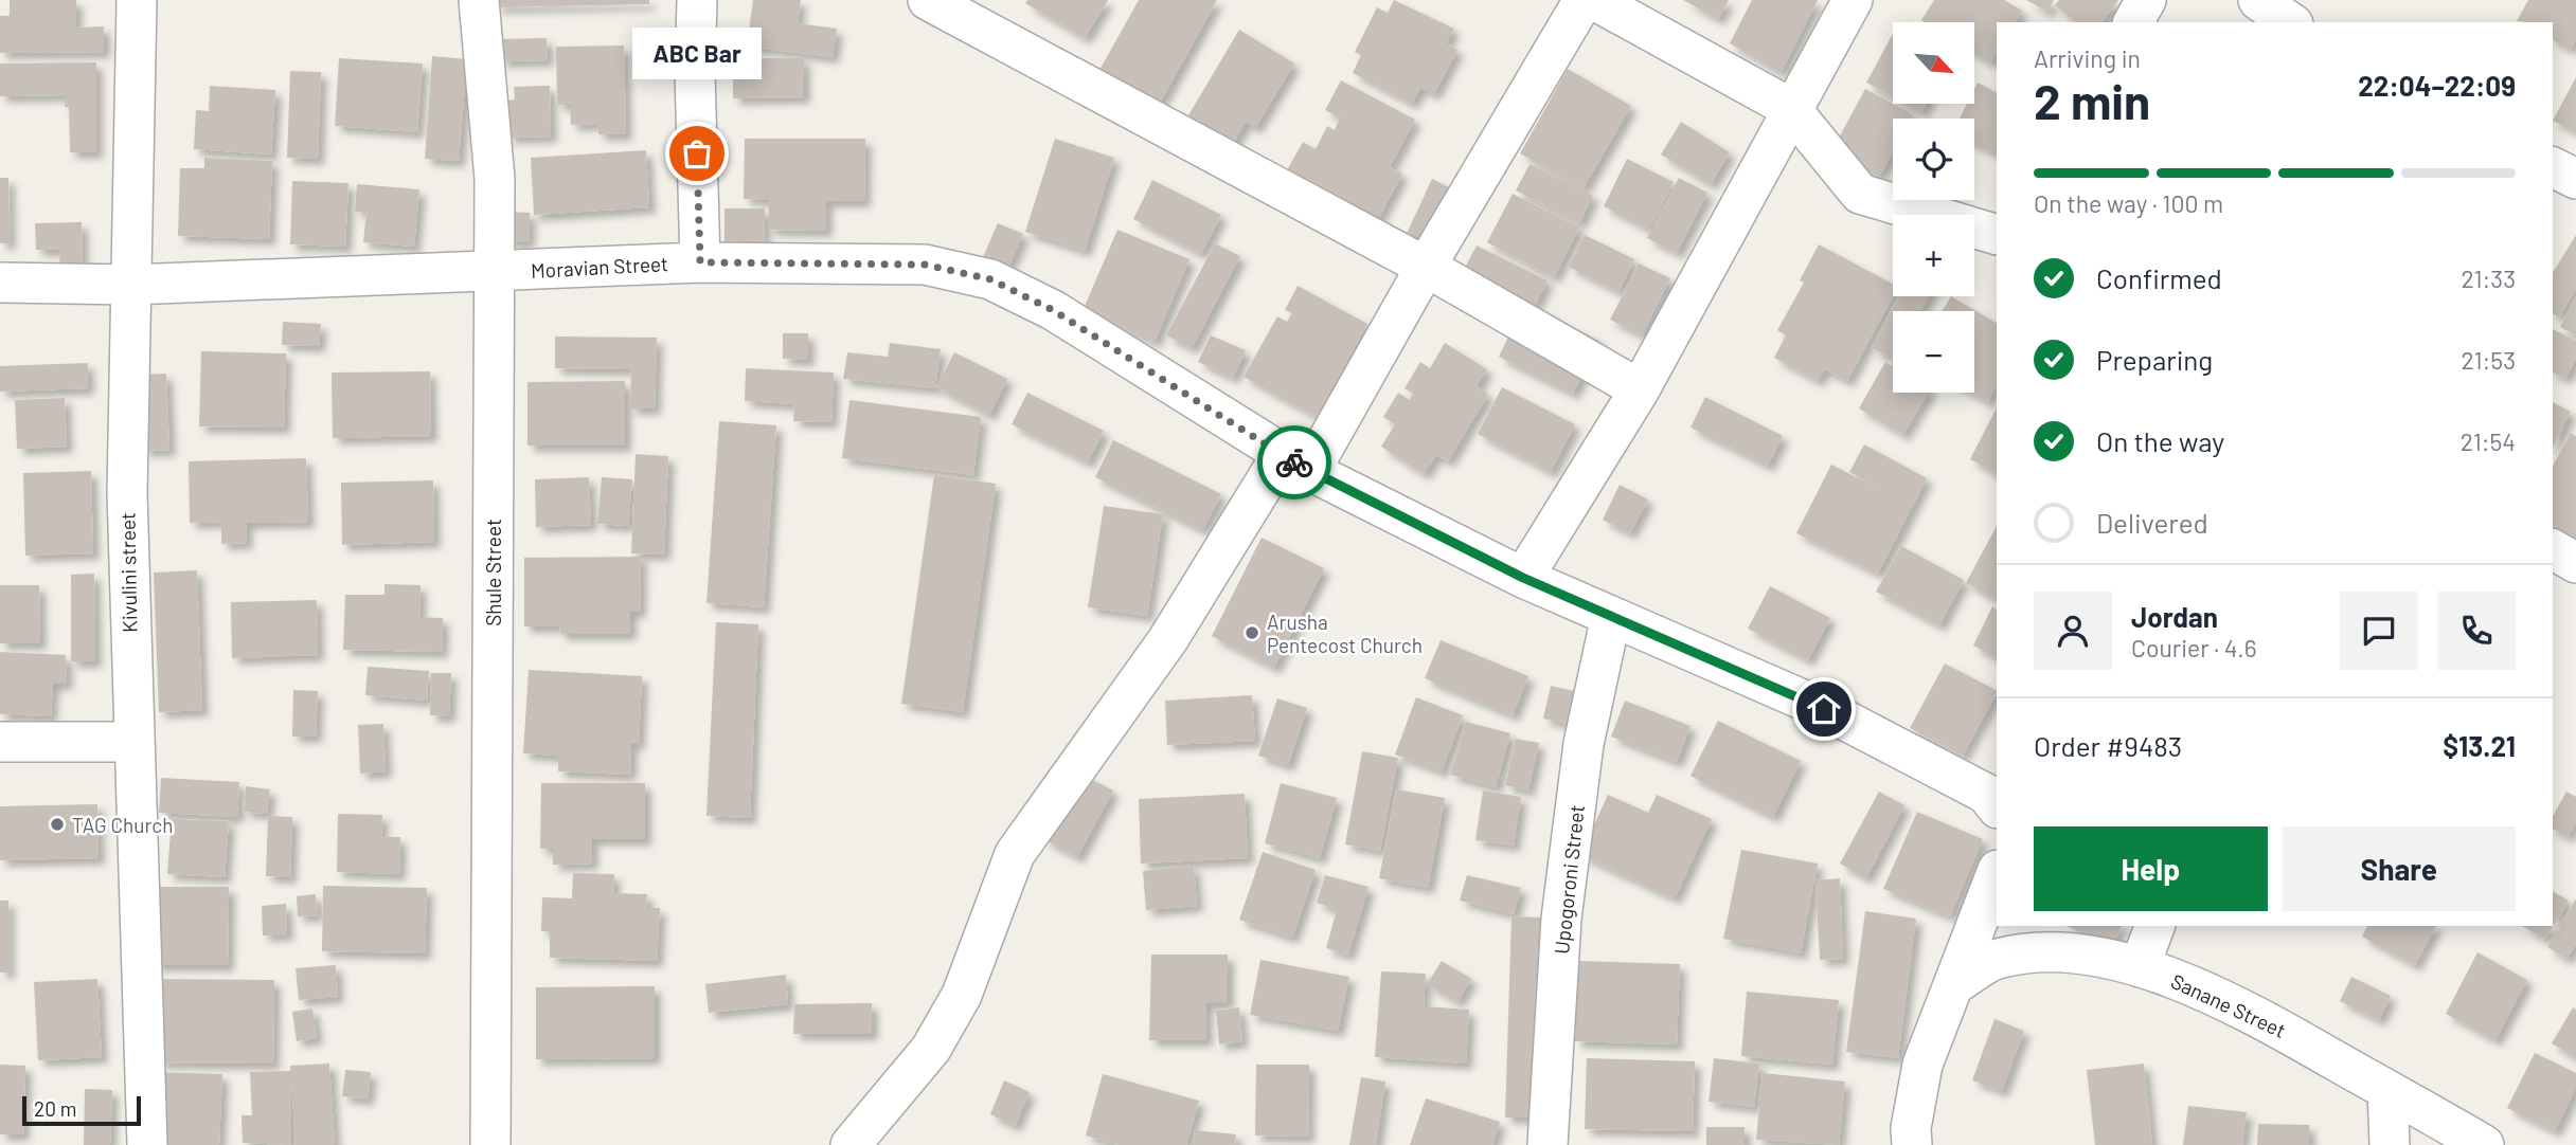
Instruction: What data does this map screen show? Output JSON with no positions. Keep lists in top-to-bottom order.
{
  "streets": {
    "street": [
      "Moravian Street",
      "Kivulini street",
      "Shule Street",
      "Upogoroni Street",
      "Sanane Street"
    ]
  },
  "crossings": [
    ["Moravian Street", "Kivulini street"],
    ["Moravian Street", "Shule Street"],
    ["Moravian Street", "Upogoroni Street"]
  ],
  "places": ["ABC Bar", "Arusha Pentecost Church", "TAG Church"],
  "scale_bar": "20 m",
  "north": "bottom right",
  "page": {
    "map_buttons": ["+", "−"],
    "heading": ["2 min", "Arriving in", "22:04–22:09"],
    "panel": [
      "Jordan",
      "Courier · 4.6",
      "Order #9483",
      "$13.21"
    ],
    "bubble": "ABC Bar",
    "bar": "On the way · 100 m",
    "list": [
      ["Confirmed", "21:33"],
      ["Preparing", "21:53"],
      ["On the way", "21:54"],
      "Delivered"
    ],
    "buttons": ["Help", "Share"],
    "scale": "20 m"
  }
}
